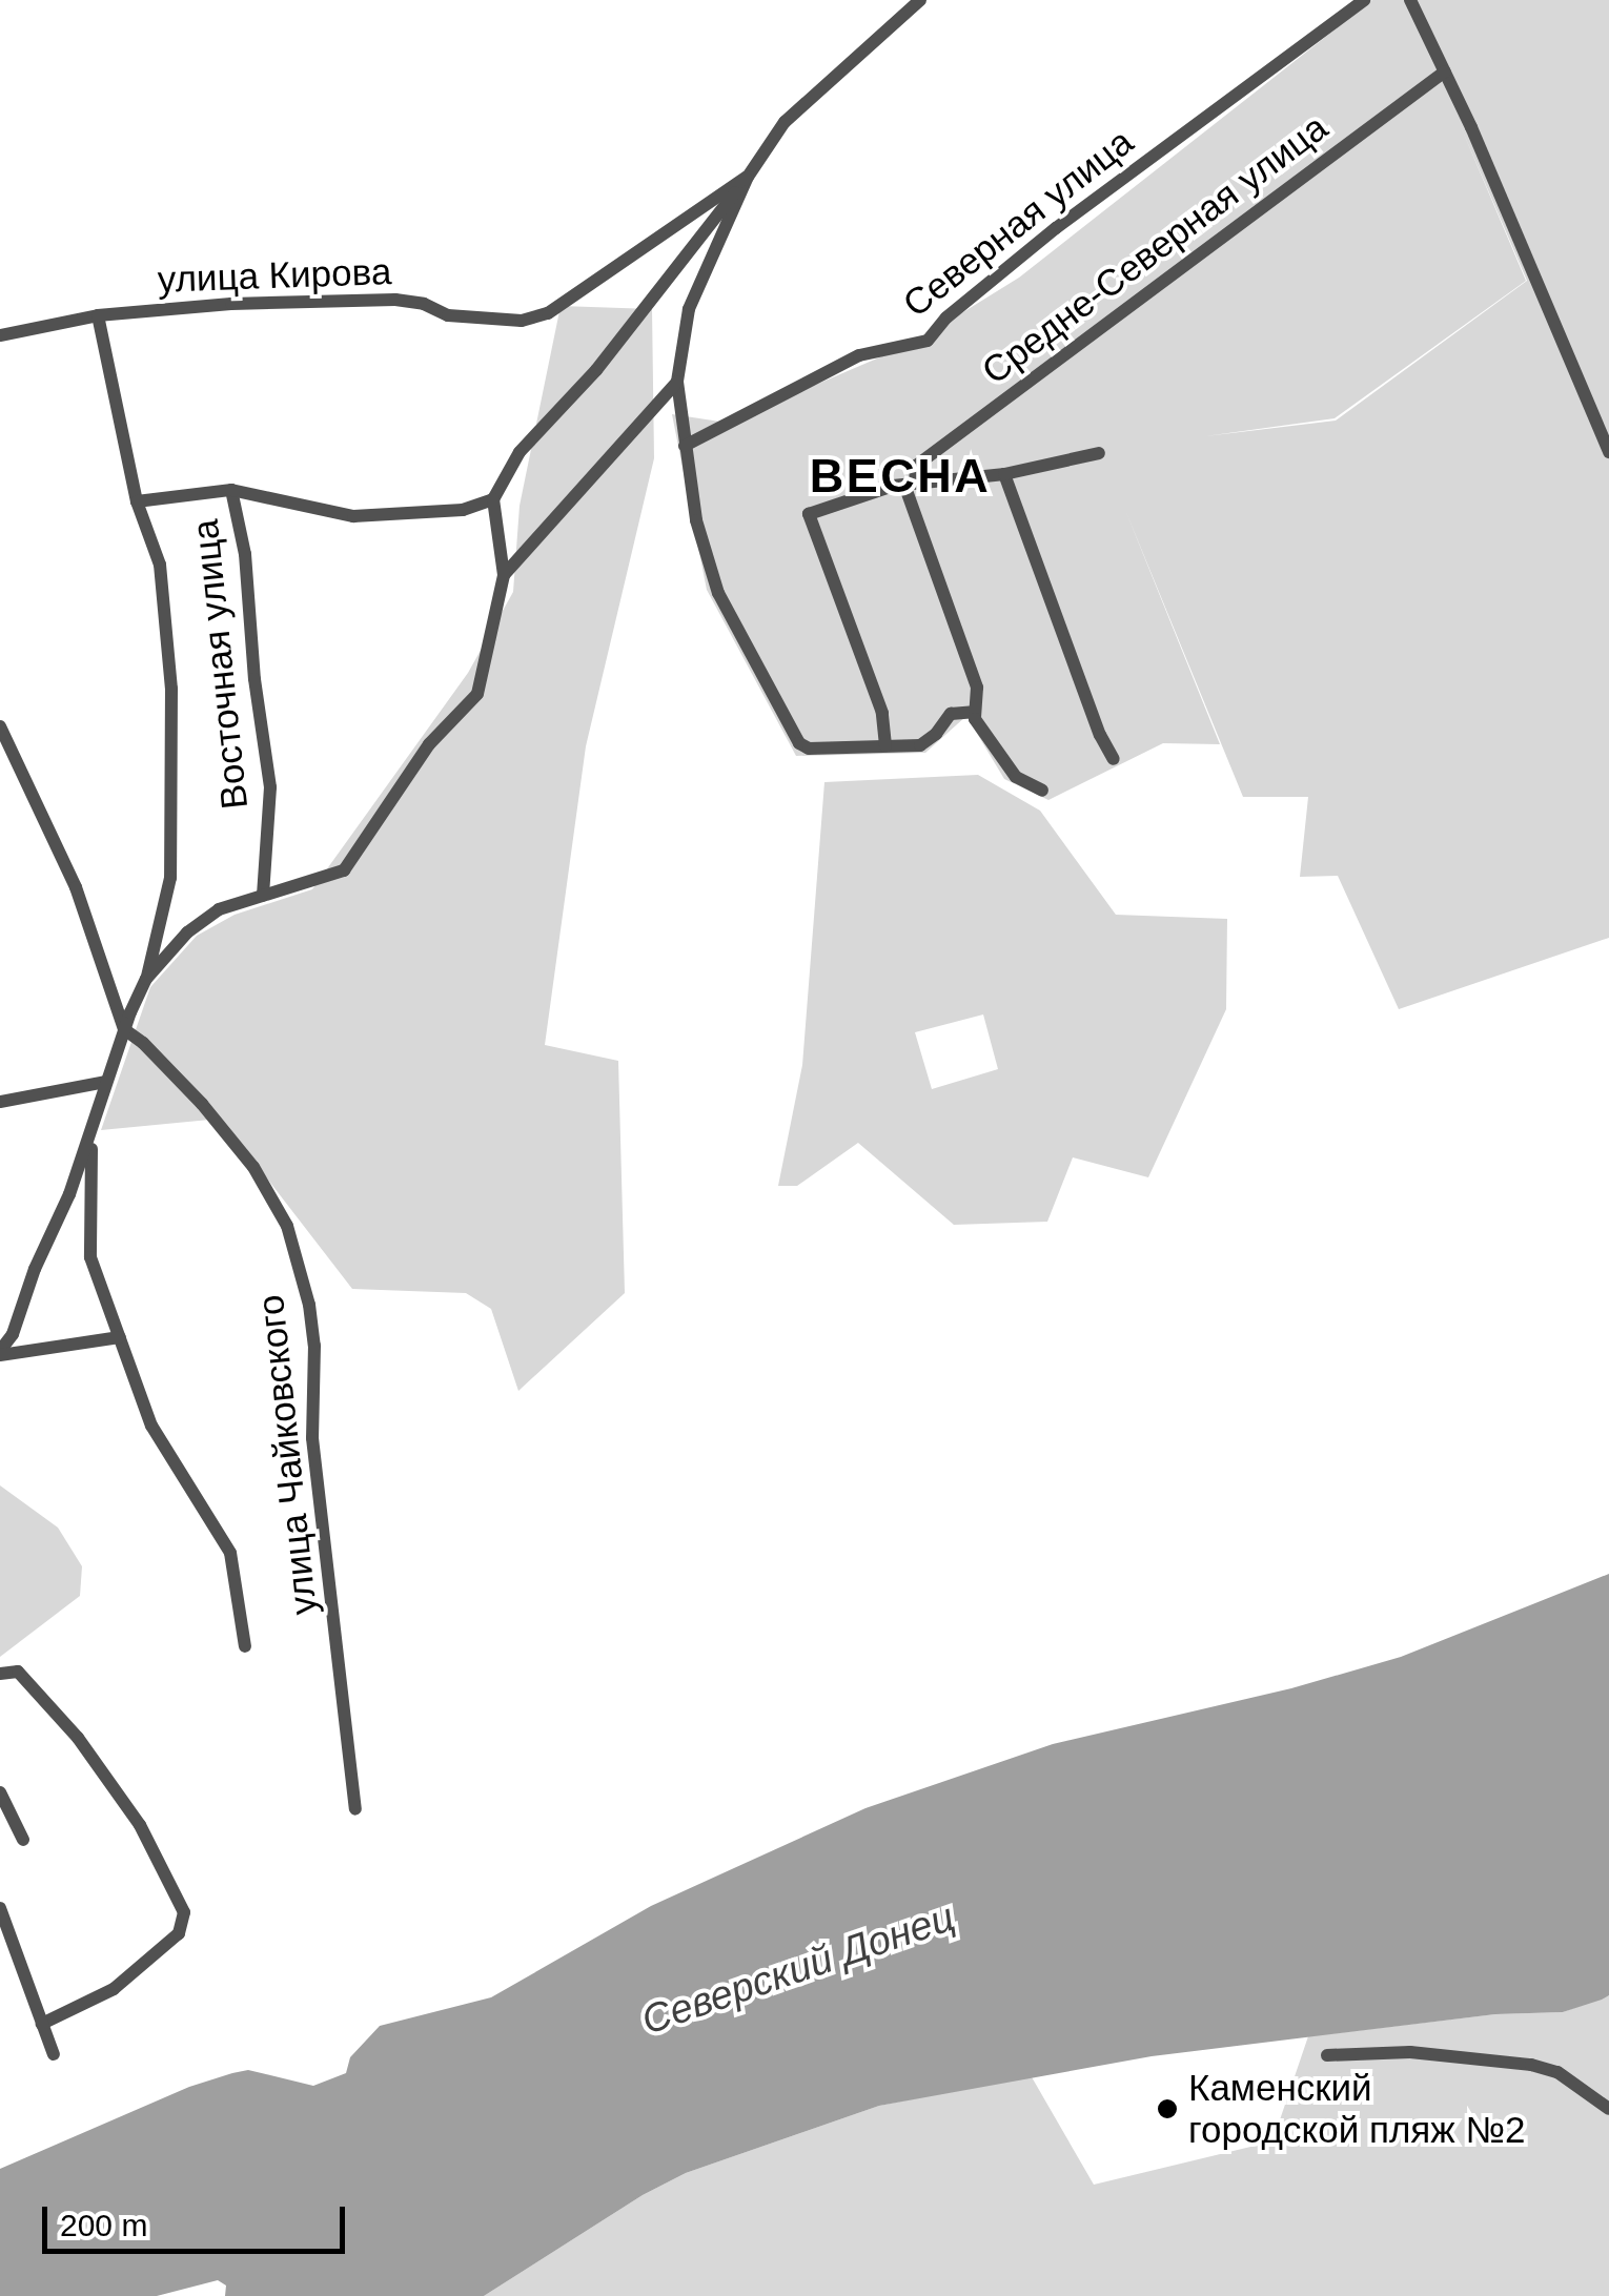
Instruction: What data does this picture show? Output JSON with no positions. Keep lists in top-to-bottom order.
{
  "streets": {
    "street": [
      "Северная улица",
      "Средне-Северная улица",
      "улица Кирова",
      "Восточная улица",
      "улица Чайковского"
    ]
  },
  "crossings": [
    ["улица Кирова", "Восточная улица"]
  ],
  "districts": ["ВЕСНА"],
  "water": ["Северский Донец"],
  "places": ["Каменский городской пляж №2"],
  "scale_bar": "200 m"
}
